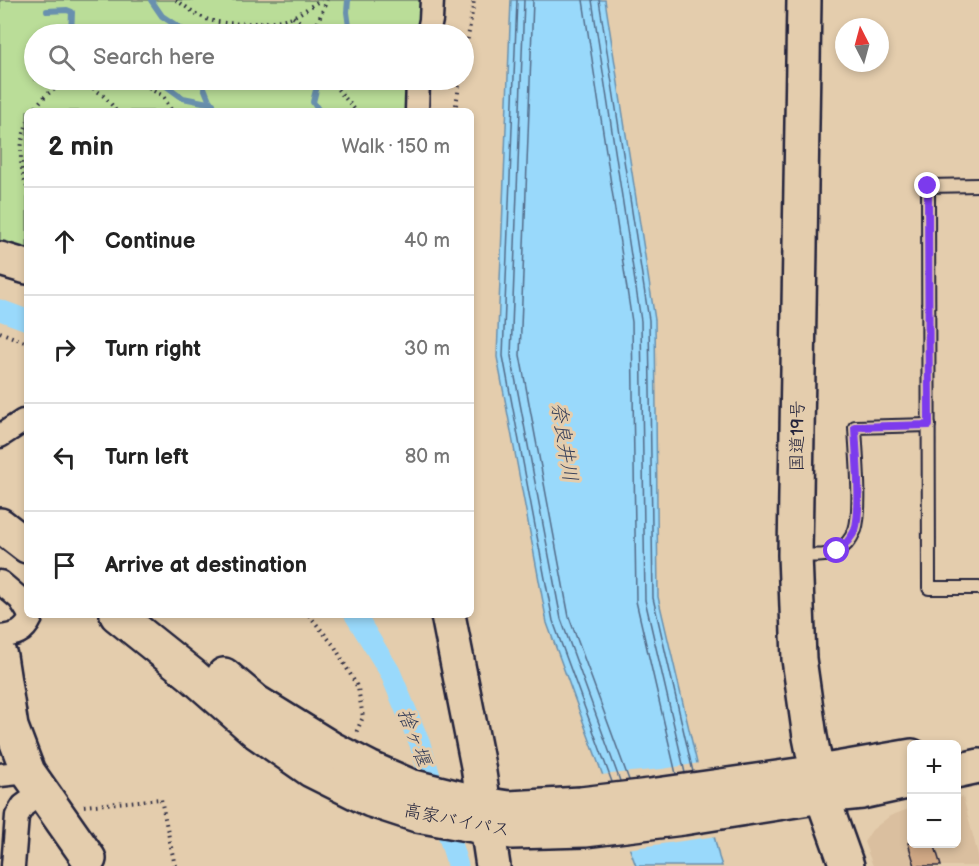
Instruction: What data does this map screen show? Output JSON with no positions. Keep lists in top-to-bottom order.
{
  "streets": {
    "main road": ["国道19号", "高家バイパス"]
  },
  "crossings": [
    ["国道19号", "高家バイパス"]
  ],
  "water": ["奈良井川", "捨ヶ堰"],
  "north": "top",
  "page": {
    "search": "Search here",
    "heading": ["2 min", "Walk · 150 m"],
    "list": [
      ["Continue", "40 m"],
      ["Turn right", "30 m"],
      ["Turn left", "80 m"],
      "Arrive at destination"
    ],
    "map_buttons": ["+", "−"]
  }
}
